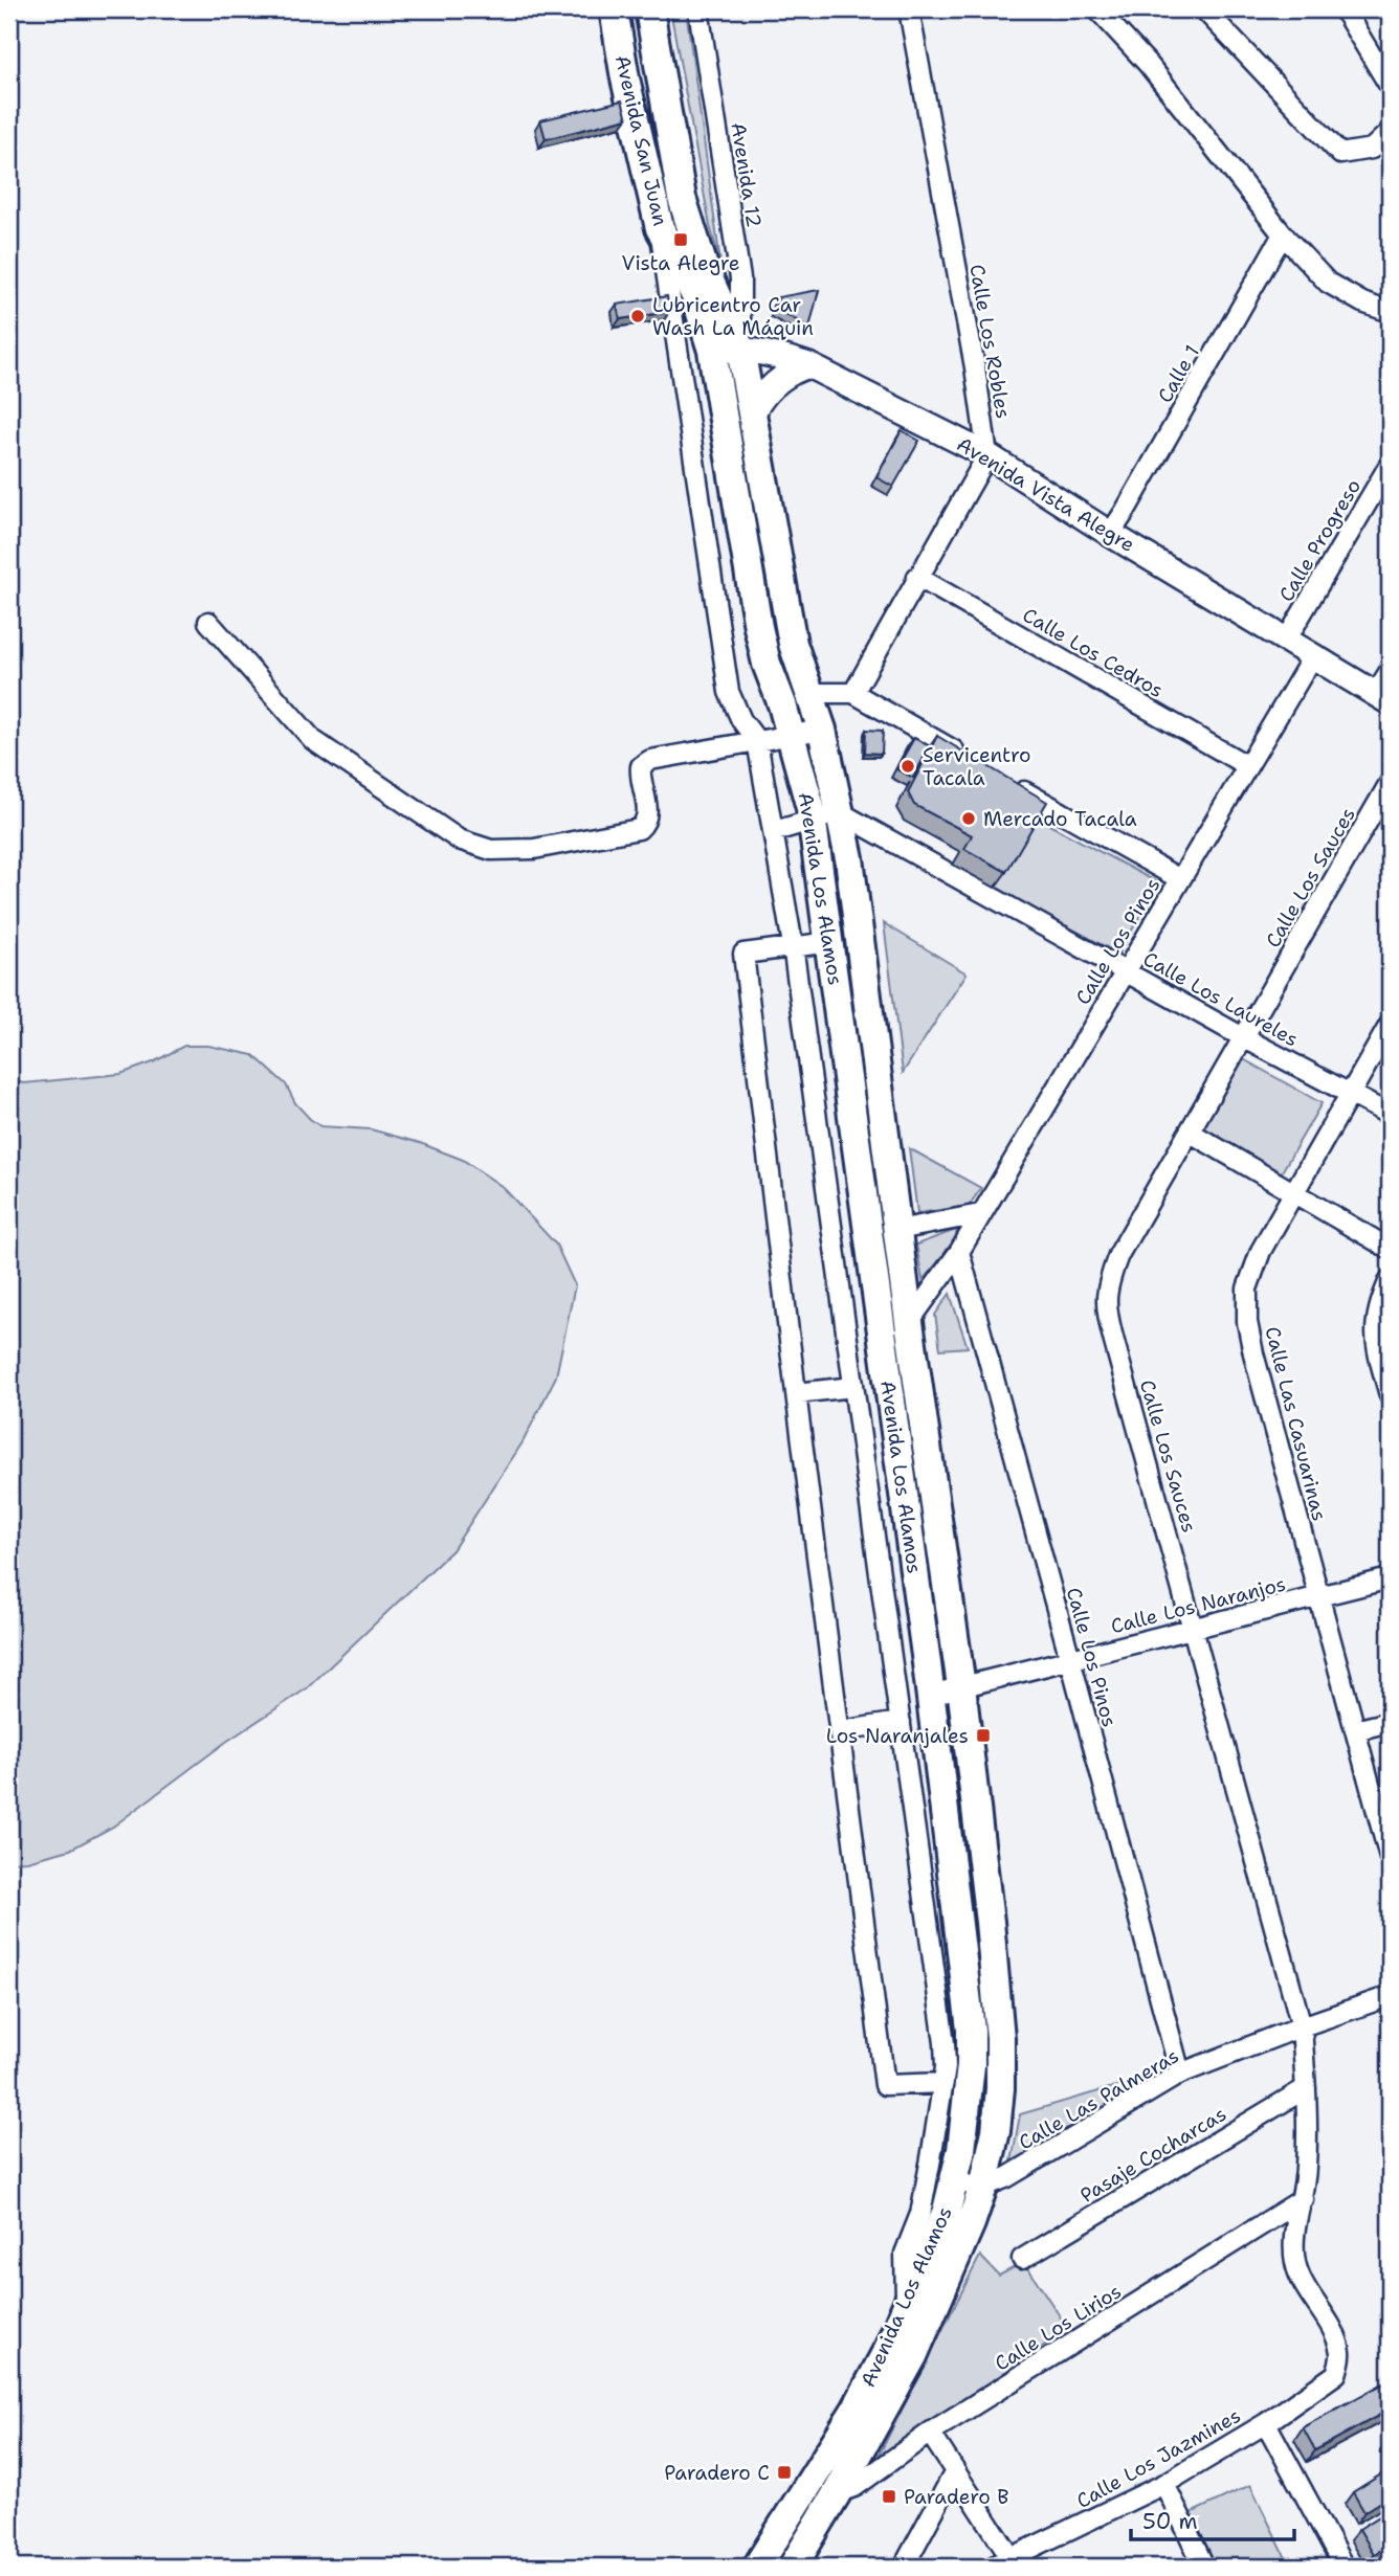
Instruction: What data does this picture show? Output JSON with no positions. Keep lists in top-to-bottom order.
{
  "streets": {
    "main road": ["Avenida San Juan", "Avenida Los Alamos"],
    "street": [
      "Avenida 12",
      "Calle Los Robles",
      "Calle 1",
      "Avenida Vista Alegre",
      "Calle Progreso",
      "Calle Los Cedros",
      "Calle Los Sauces",
      "Calle Los Pinos",
      "Calle Los Laureles",
      "Calle Las Casuarinas",
      "Calle Los Naranjos",
      "Calle Las Palmeras",
      "Pasaje Cocharcas",
      "Calle Los Lirios",
      "Calle Los Jazmines"
    ]
  },
  "crossings": [
    ["Avenida San Juan", "Avenida 12"],
    ["Avenida San Juan", "Avenida Vista Alegre"],
    ["Avenida San Juan", "Avenida Los Alamos"],
    ["Avenida 12", "Avenida Vista Alegre"],
    ["Avenida 12", "Avenida Los Alamos"],
    ["Calle Los Robles", "Avenida Vista Alegre"],
    ["Calle 1", "Avenida Vista Alegre"],
    ["Avenida Vista Alegre", "Calle Progreso"],
    ["Avenida Vista Alegre", "Avenida Los Alamos"],
    ["Avenida Vista Alegre", "Calle Los Pinos"],
    ["Calle Los Cedros", "Calle Los Pinos"],
    ["Calle Los Sauces", "Calle Los Laureles"],
    ["Calle Los Sauces", "Calle Los Naranjos"],
    ["Calle Los Sauces", "Calle Las Palmeras"],
    ["Calle Los Sauces", "Pasaje Cocharcas"],
    ["Calle Los Sauces", "Calle Los Lirios"],
    ["Calle Los Sauces", "Calle Los Jazmines"],
    ["Avenida Los Alamos", "Calle Los Pinos"],
    ["Avenida Los Alamos", "Calle Los Laureles"],
    ["Avenida Los Alamos", "Calle Los Naranjos"],
    ["Avenida Los Alamos", "Calle Las Palmeras"],
    ["Avenida Los Alamos", "Calle Los Lirios"],
    ["Calle Los Pinos", "Calle Los Laureles"],
    ["Calle Los Pinos", "Calle Los Naranjos"],
    ["Calle Los Pinos", "Calle Las Palmeras"],
    ["Calle Los Laureles", "Calle Las Casuarinas"],
    ["Calle Las Casuarinas", "Calle Los Naranjos"]
  ],
  "places": {
    "transit": [
      "Vista Alegre",
      "Los Naranjales",
      "Paradero C",
      "Paradero B"
    ],
    "other": ["Lubricentro Car Wash La Máquin", "Servicentro Tacala", "Mercado Tacala"]
  },
  "scale_bar": "50 m"
}
